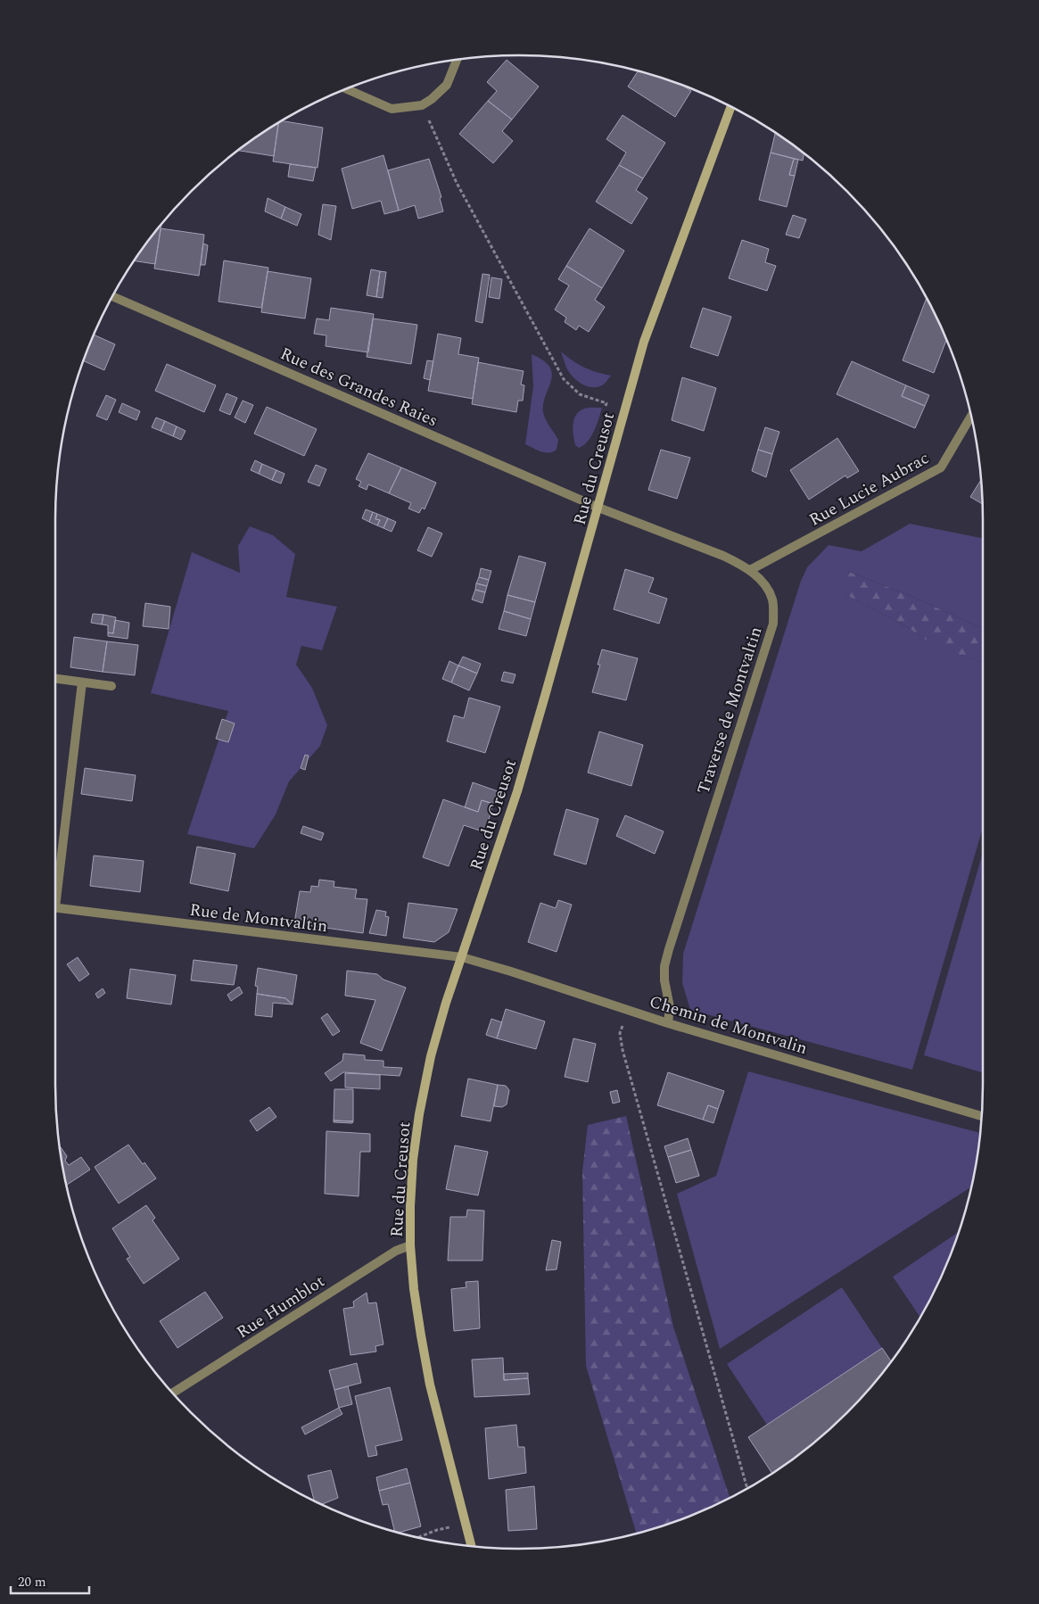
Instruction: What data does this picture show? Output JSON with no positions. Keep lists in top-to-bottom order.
{
  "streets": {
    "street": [
      "Rue des Grandes Raies",
      "Rue du Creusot",
      "Rue Lucie Aubrac",
      "Traverse de Montvaltin",
      "Rue de Montvaltin",
      "Chemin de Montvalin",
      "Rue Humblot"
    ]
  },
  "crossings": [
    ["Rue des Grandes Raies", "Rue du Creusot"],
    ["Rue des Grandes Raies", "Traverse de Montvaltin"],
    ["Rue du Creusot", "Traverse de Montvaltin"],
    ["Rue du Creusot", "Rue de Montvaltin"],
    ["Rue du Creusot", "Chemin de Montvalin"],
    ["Rue du Creusot", "Rue Humblot"],
    ["Rue Lucie Aubrac", "Traverse de Montvaltin"],
    ["Traverse de Montvaltin", "Chemin de Montvalin"],
    ["Rue de Montvaltin", "Chemin de Montvalin"]
  ],
  "scale_bar": "20 m"
}
